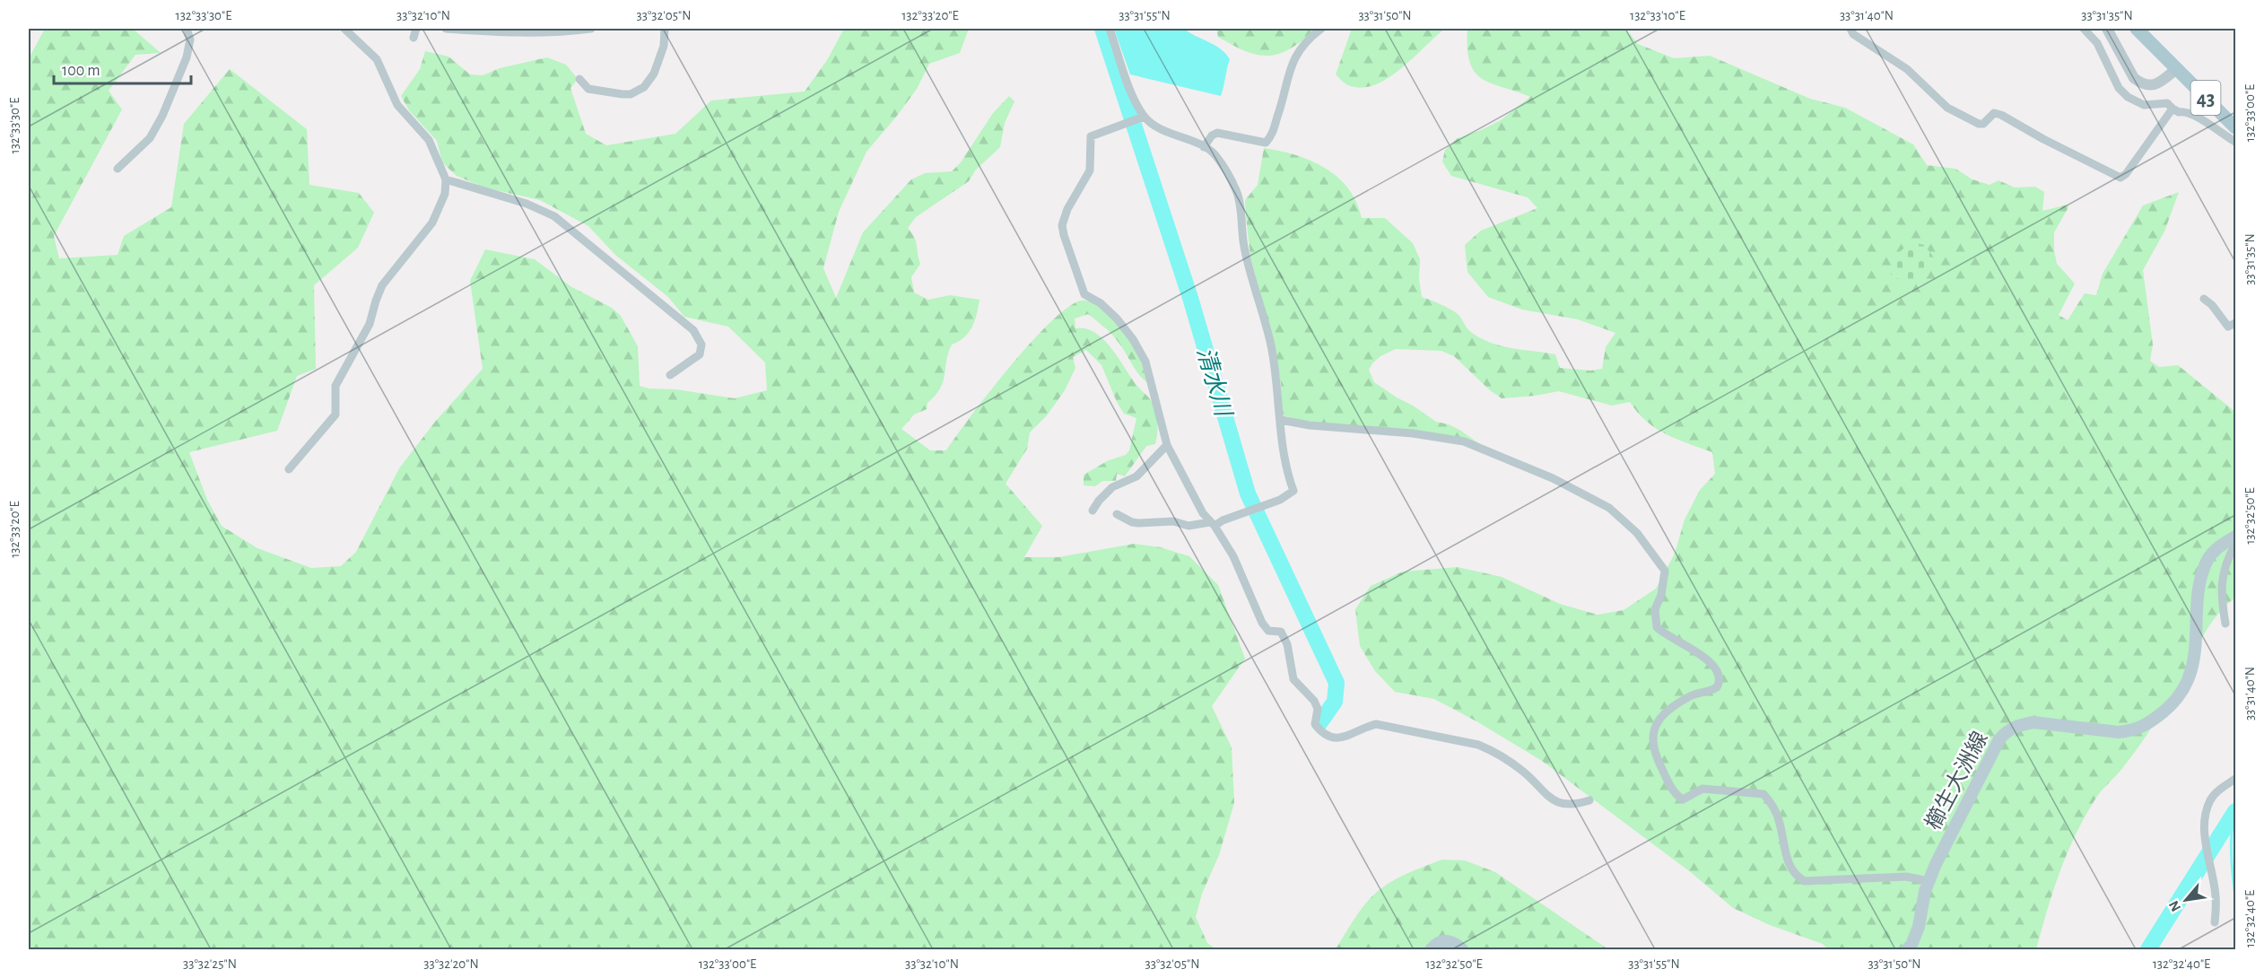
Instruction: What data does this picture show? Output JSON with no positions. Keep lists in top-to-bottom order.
{
  "streets": {
    "main road": ["43", "櫛生大洲線"]
  },
  "water": ["清水川"],
  "scale_bar": "100 m",
  "north": "bottom left",
  "coordinates": [
    "132°33'30\"E",
    "33°32'10\"N",
    "33°32'05\"N",
    "132°33'20\"E",
    "33°31'55\"N",
    "33°31'50\"N",
    "132°33'10\"E",
    "33°31'40\"N",
    "33°31'35\"N",
    "132°33'00\"E",
    "132°32'50\"E",
    "132°32'40\"E",
    "33°32'25\"N",
    "33°32'20\"N"
  ]
}
